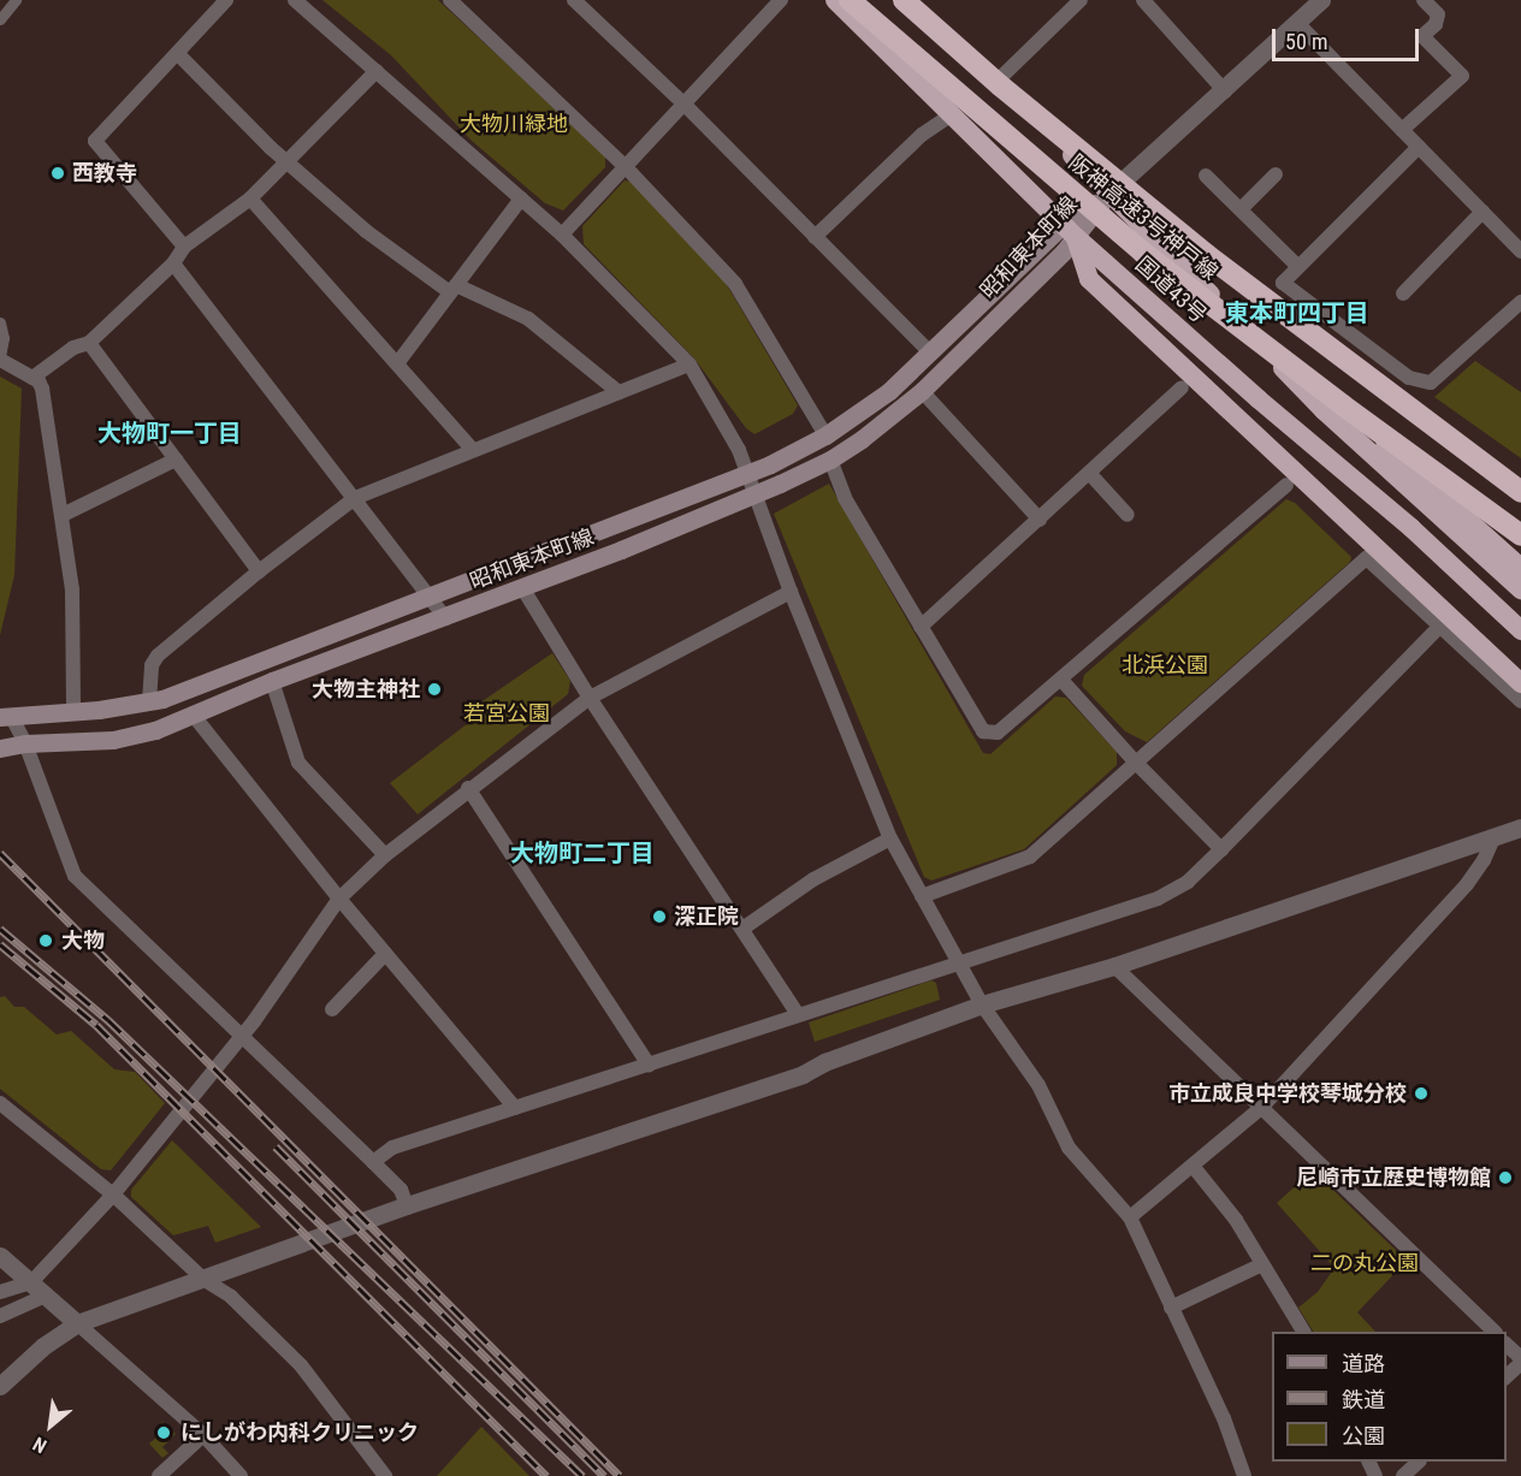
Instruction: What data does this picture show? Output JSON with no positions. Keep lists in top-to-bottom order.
{
  "streets": {
    "highway": ["阪神高速3号神戸線", "国道43号"],
    "main road": ["昭和東本町線"]
  },
  "crossings": [
    ["昭和東本町線", "国道43号"]
  ],
  "districts": ["東本町四丁目", "大物町一丁目", "大物町二丁目"],
  "parks": [
    "大物川緑地",
    "北浜公園",
    "若宮公園",
    "二の丸公園"
  ],
  "places": [
    "西教寺",
    "大物主神社",
    "深正院",
    "大物",
    "市立成良中学校琴城分校",
    "尼崎市立歴史博物館",
    "にしがわ内科クリニック"
  ],
  "legend": ["道路", "鉄道", "公園"],
  "scale_bar": "50 m",
  "north": "bottom left"
}
